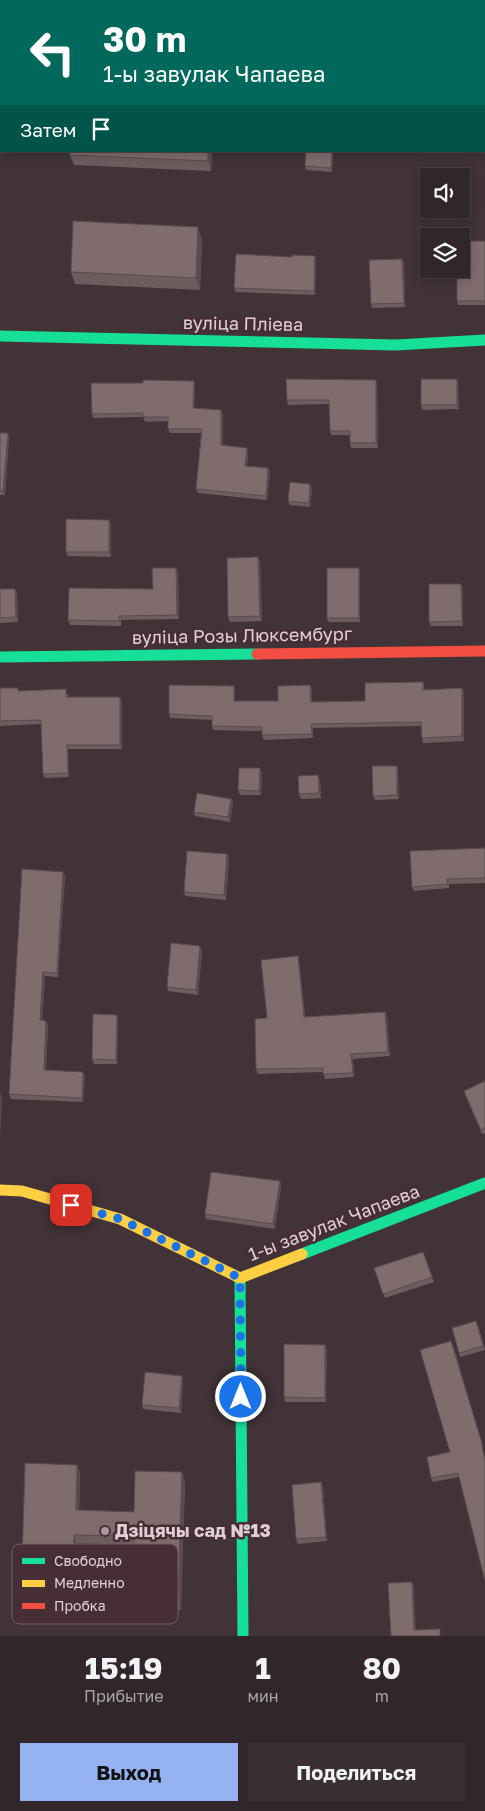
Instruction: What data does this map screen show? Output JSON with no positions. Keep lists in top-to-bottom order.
{
  "streets": {
    "street": ["вуліца Пліева", "вуліца Розы Люксембург", "1-ы завулак Чапаева"]
  },
  "places": ["Дзіцячы сад №13"],
  "legend": ["Свободно", "Медленно", "Пробка"],
  "page": {
    "turn": ["30 m", "1-ы завулак Чапаева"],
    "then": "Затем",
    "eta": [
      "15:19",
      "Прибытие",
      "1",
      "мин",
      "80",
      "m"
    ],
    "buttons": ["Выход", "Поделиться"]
  }
}
